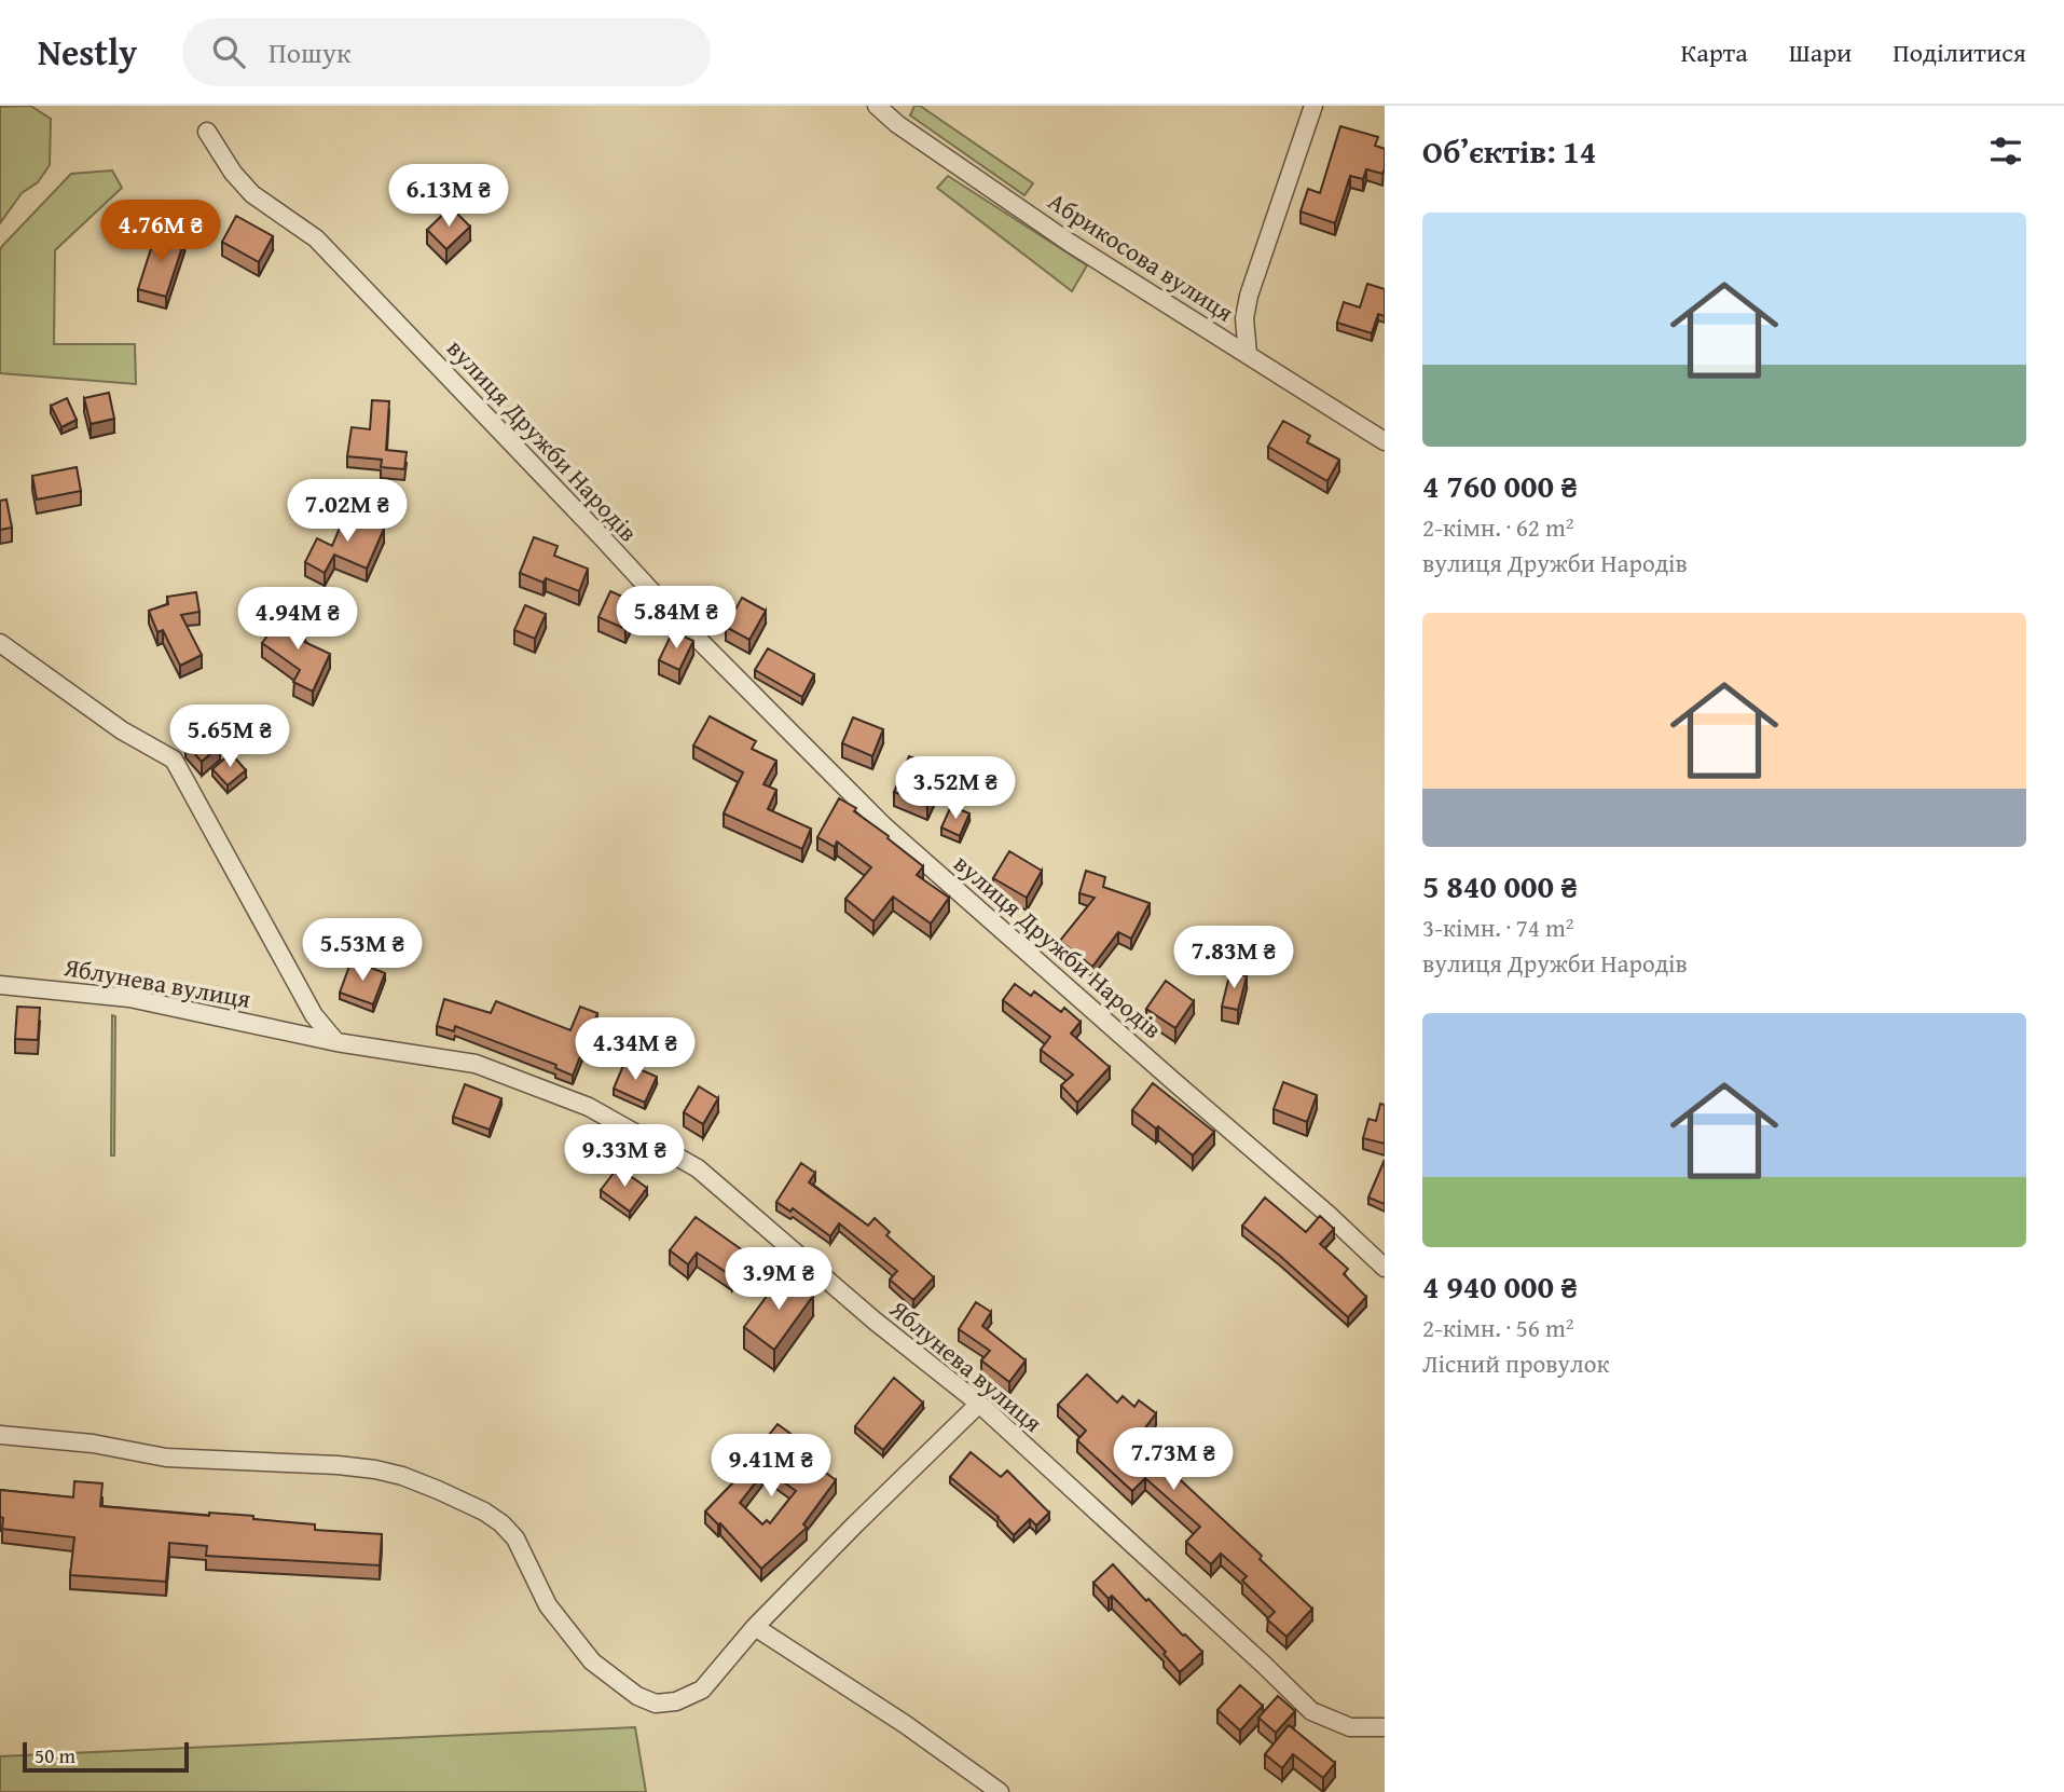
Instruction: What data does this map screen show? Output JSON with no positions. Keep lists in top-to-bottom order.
{
  "streets": {
    "street": ["Абрикосова вулиця", "вулиця Дружби Народів", "Яблунева вулиця"]
  },
  "scale_bar": "50 m",
  "page": {
    "header": "Nestly",
    "search": "Пошук",
    "nav": ["Карта", "Шари", "Поділитися"],
    "heading": "Об’єктів: 14",
    "price": [
      "6.13M ₴",
      "4.76M ₴",
      "7.02M ₴",
      "5.84M ₴",
      "4.94M ₴",
      "5.65M ₴",
      "3.52M ₴",
      "5.53M ₴",
      "7.83M ₴",
      "4.34M ₴",
      "9.33M ₴",
      "3.9M ₴",
      "7.73M ₴",
      "9.41M ₴"
    ],
    "list": [
      {
        "name": "4 760 000 ₴",
        "note": "2-кімн. · 62 m² · вулиця Дружби Народів"
      },
      {
        "name": "5 840 000 ₴",
        "note": "3-кімн. · 74 m² · вулиця Дружби Народів"
      },
      {
        "name": "4 940 000 ₴",
        "note": "2-кімн. · 56 m² · Лісний провулок"
      }
    ],
    "scale": "50 m"
  }
}
